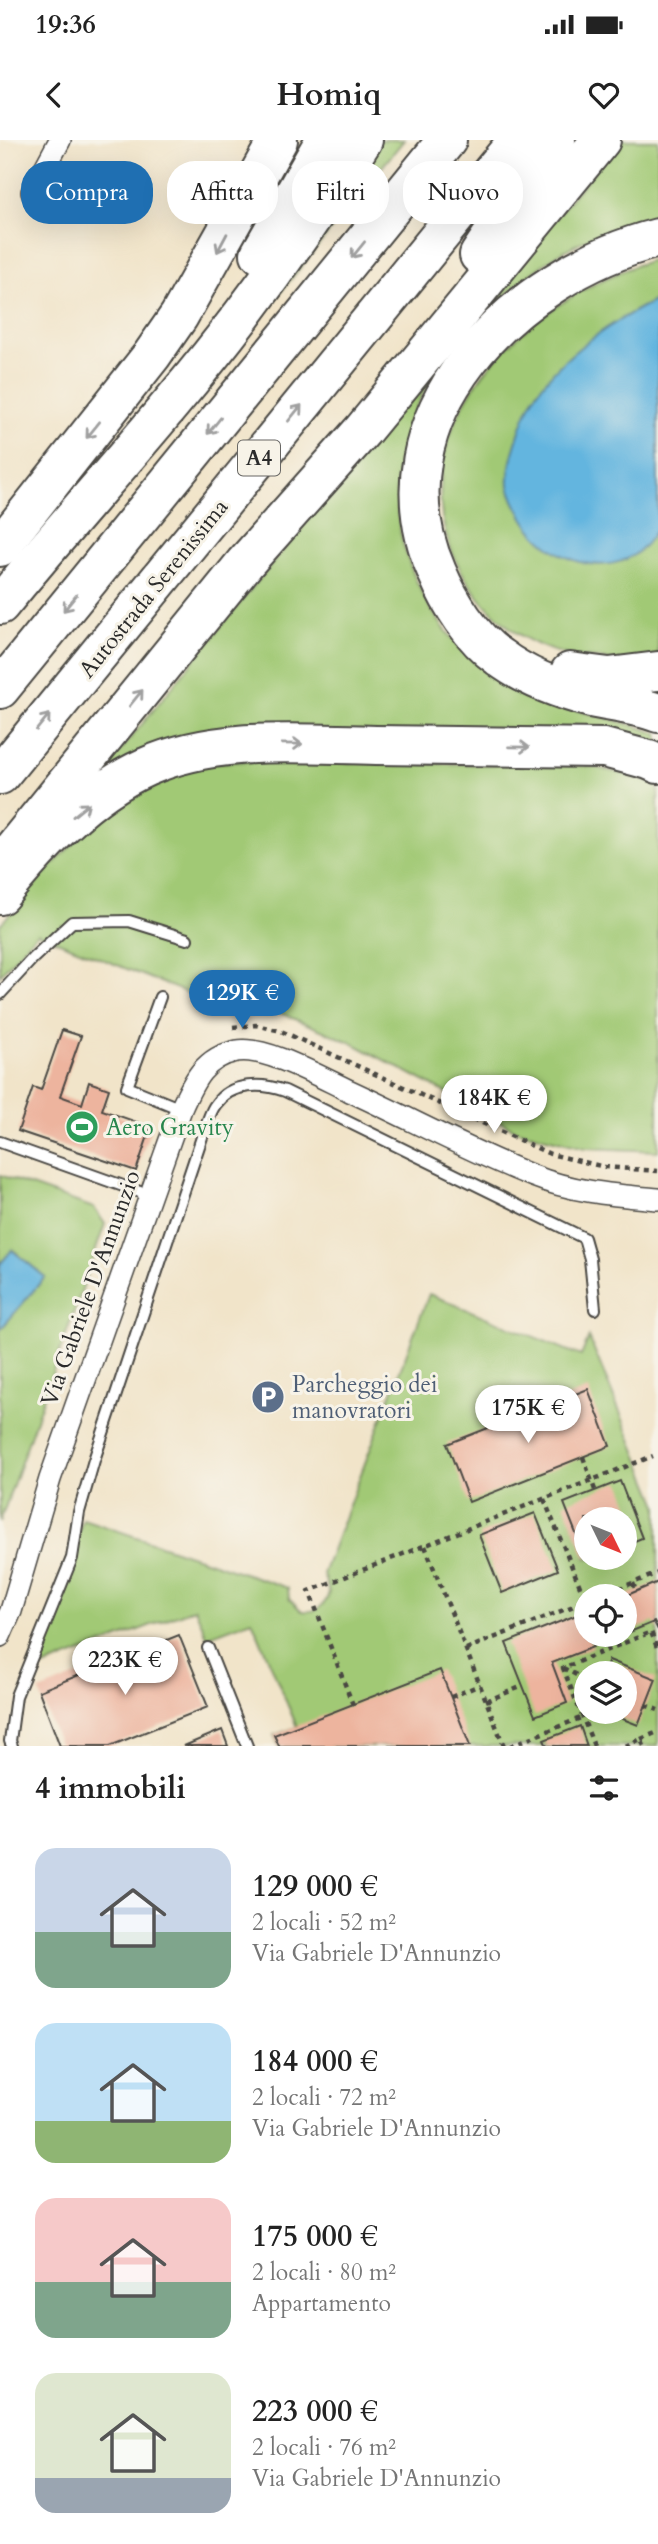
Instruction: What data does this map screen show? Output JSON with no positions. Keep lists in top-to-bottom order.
{
  "streets": {
    "highway": ["A4", "Autostrada Serenissima"],
    "street": ["Via Gabriele D'Annunzio"]
  },
  "places": {
    "sports": ["Aero Gravity"],
    "parking": ["Parcheggio dei manovratori"]
  },
  "north": "bottom right",
  "page": {
    "status": "19:36",
    "header": "Homiq",
    "chip": [
      "Compra",
      "Affitta",
      "Filtri",
      "Nuovo"
    ],
    "price": [
      "129K €",
      "184K €",
      "175K €",
      "223K €"
    ],
    "heading": "4 immobili",
    "list": [
      {
        "name": "129 000 €",
        "note": "2 locali · 52 m² · Via Gabriele D'Annunzio"
      },
      {
        "name": "184 000 €",
        "note": "2 locali · 72 m² · Via Gabriele D'Annunzio"
      },
      {
        "name": "175 000 €",
        "note": "2 locali · 80 m² · Appartamento"
      },
      {
        "name": "223 000 €",
        "note": "2 locali · 76 m² · Via Gabriele D'Annunzio"
      }
    ]
  }
}
